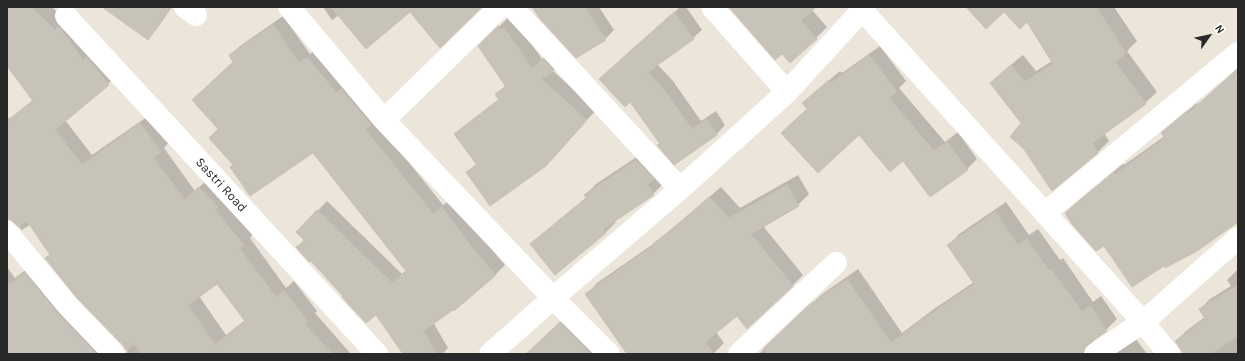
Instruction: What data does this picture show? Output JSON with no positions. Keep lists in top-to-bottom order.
{
  "streets": {
    "street": ["Sastri Road"]
  },
  "north": "top right"
}
